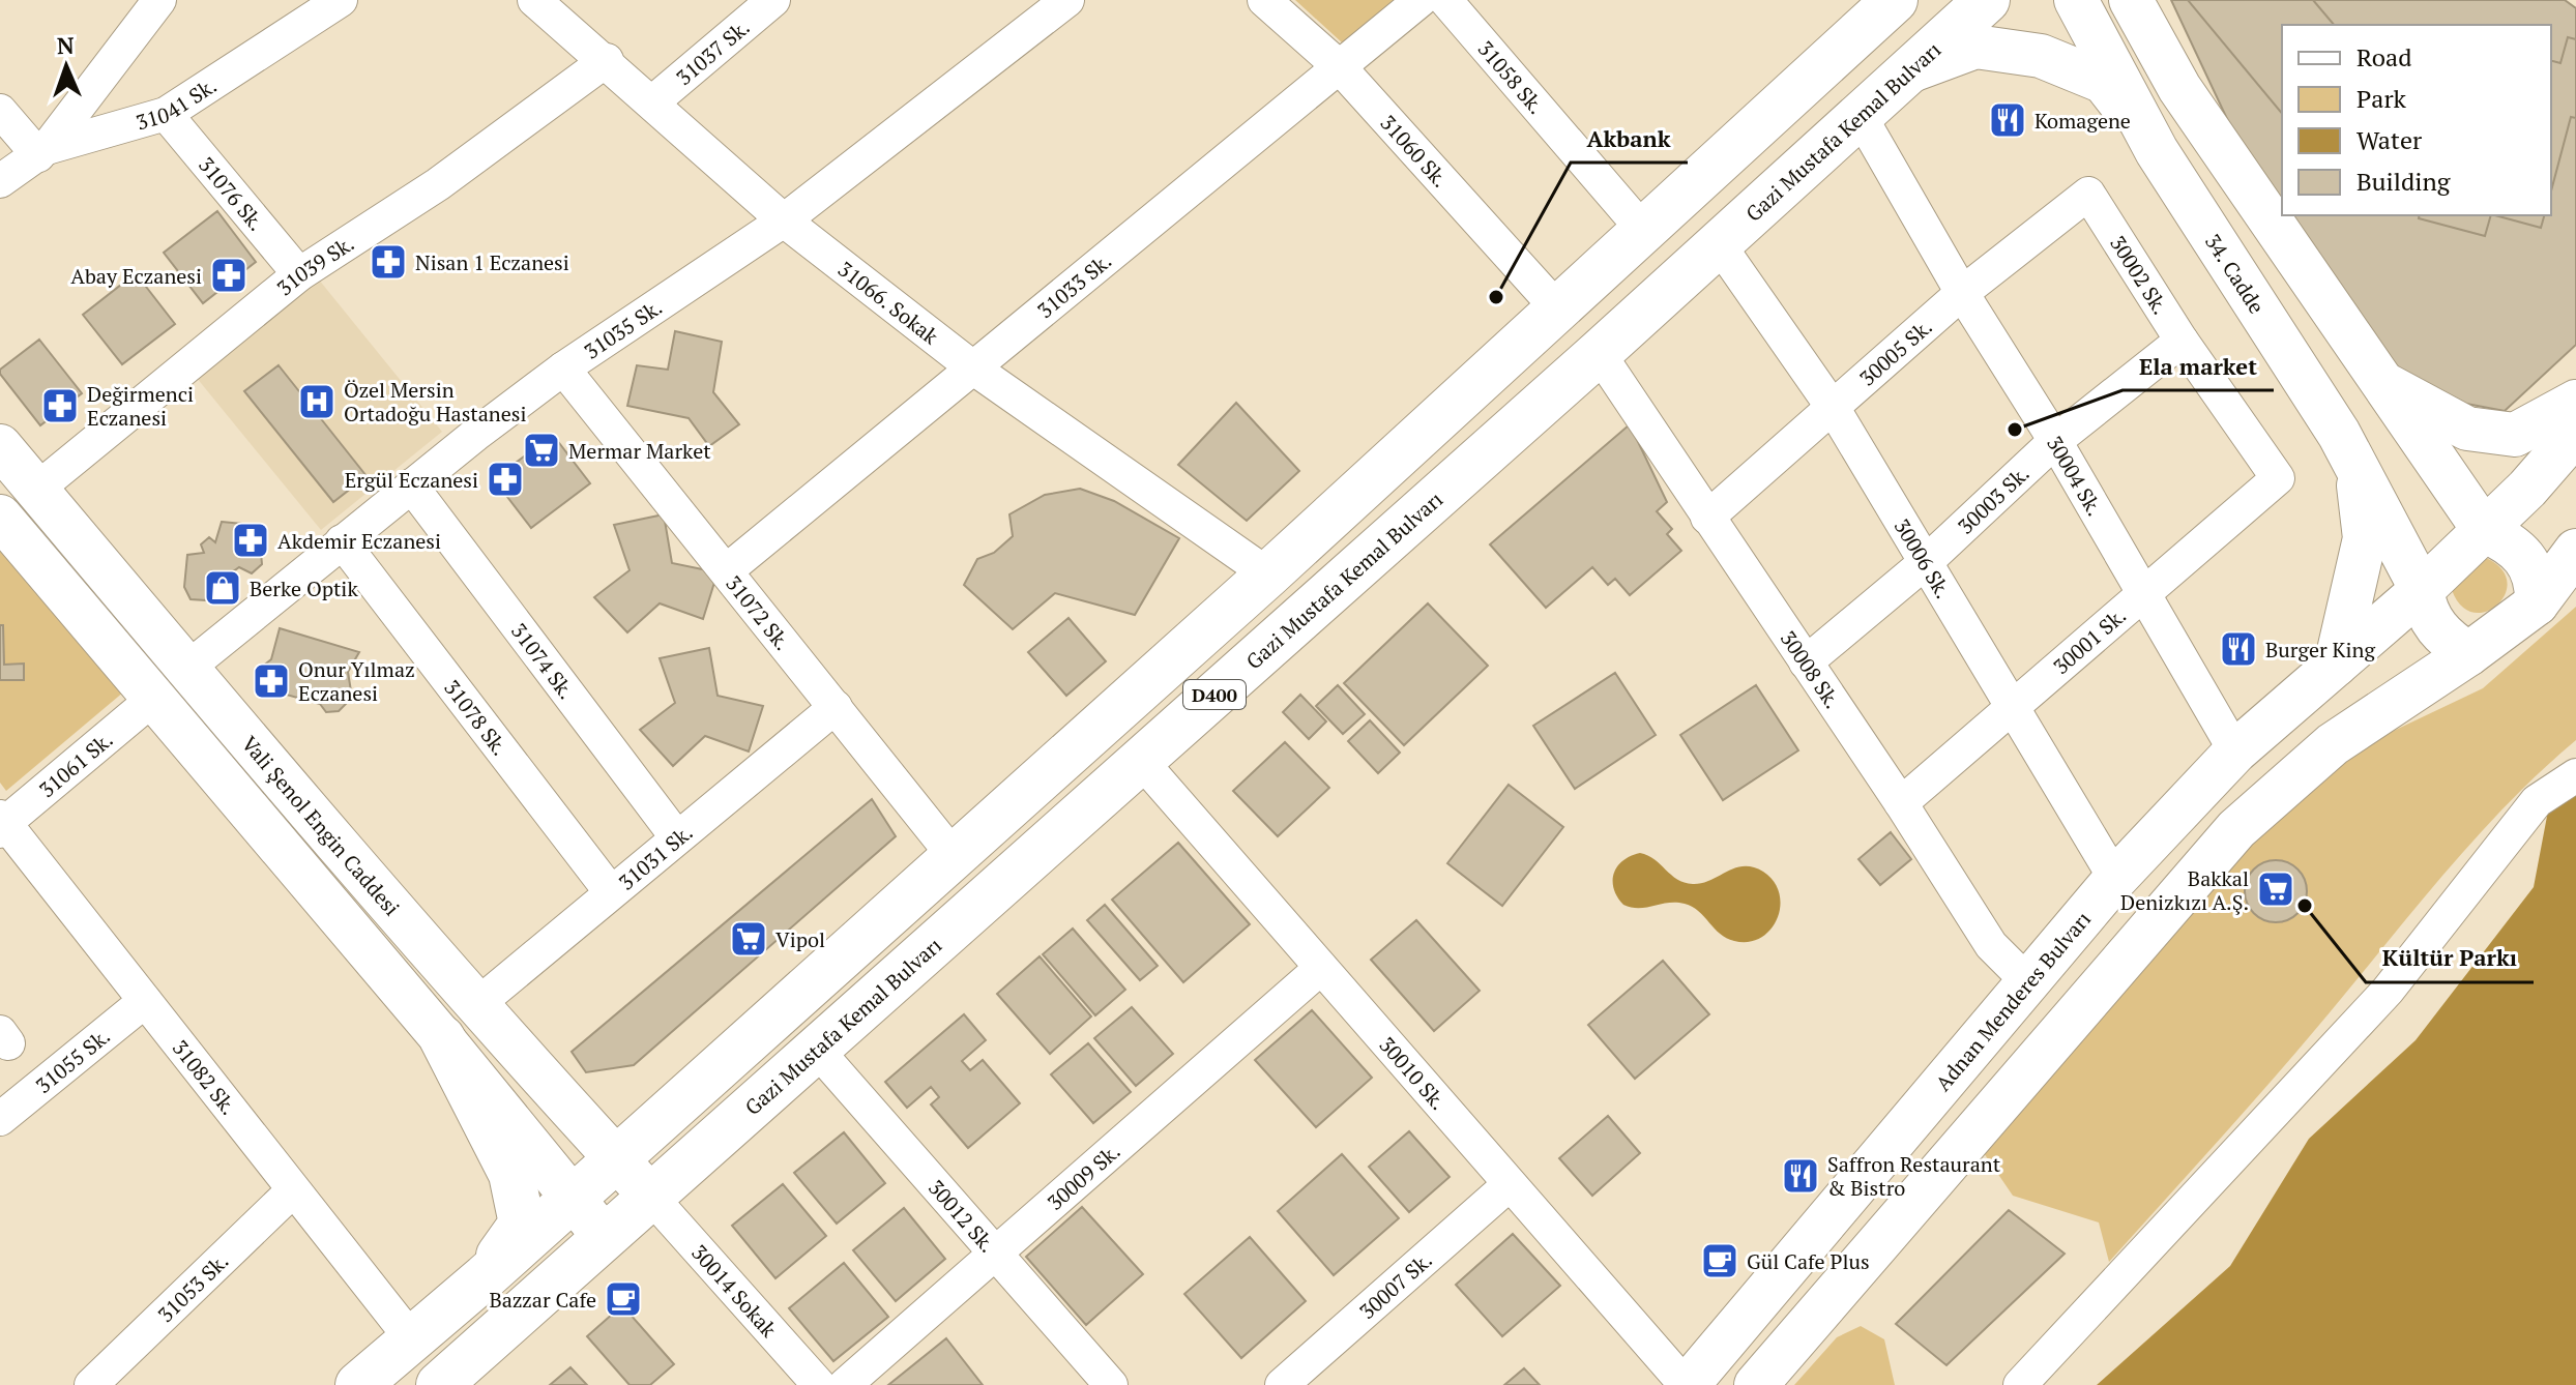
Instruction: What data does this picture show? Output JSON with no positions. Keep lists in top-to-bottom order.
{
  "streets": {
    "highway": ["Gazi Mustafa Kemal Bulvarı", "D400"],
    "main road": ["34. Cadde", "Vali Şenol Engin Caddesi", "Adnan Menderes Bulvarı"],
    "street": [
      "31037 Sk.",
      "31058 Sk.",
      "31041 Sk.",
      "31060 Sk.",
      "31076 Sk.",
      "31039 Sk.",
      "30002 Sk.",
      "31033 Sk.",
      "31066. Sokak",
      "31035 Sk.",
      "30005 Sk.",
      "30004 Sk.",
      "30003 Sk.",
      "30006 Sk.",
      "31072 Sk.",
      "30001 Sk.",
      "31074 Sk.",
      "30008 Sk.",
      "31078 Sk.",
      "31061 Sk.",
      "31031 Sk.",
      "31055 Sk.",
      "30010 Sk.",
      "31082 Sk.",
      "30009 Sk.",
      "30012 Sk.",
      "30007 Sk.",
      "31053 Sk.",
      "30014 Sokak"
    ]
  },
  "crossings": [
    ["31037 Sk.", "31066. Sokak"],
    ["31058 Sk.", "D400"],
    ["31041 Sk.", "31076 Sk."],
    ["Gazi Mustafa Kemal Bulvarı", "30004 Sk."],
    ["Gazi Mustafa Kemal Bulvarı", "30006 Sk."],
    ["Gazi Mustafa Kemal Bulvarı", "30008 Sk."],
    ["Gazi Mustafa Kemal Bulvarı", "Vali Şenol Engin Caddesi"],
    ["Gazi Mustafa Kemal Bulvarı", "30010 Sk."],
    ["Gazi Mustafa Kemal Bulvarı", "30012 Sk."],
    ["Gazi Mustafa Kemal Bulvarı", "30014 Sokak"],
    ["31060 Sk.", "31033 Sk."],
    ["31060 Sk.", "D400"],
    ["31076 Sk.", "31039 Sk."],
    ["31039 Sk.", "31066. Sokak"],
    ["31039 Sk.", "Vali Şenol Engin Caddesi"],
    ["34. Cadde", "Adnan Menderes Bulvarı"],
    ["30002 Sk.", "30005 Sk."],
    ["30002 Sk.", "30003 Sk."],
    ["30002 Sk.", "30001 Sk."],
    ["31033 Sk.", "31066. Sokak"],
    ["31033 Sk.", "31072 Sk."],
    ["31066. Sokak", "31035 Sk."],
    ["31066. Sokak", "D400"],
    ["31035 Sk.", "31072 Sk."],
    ["31035 Sk.", "31074 Sk."],
    ["31035 Sk.", "31078 Sk."],
    ["31035 Sk.", "Vali Şenol Engin Caddesi"],
    ["30005 Sk.", "30004 Sk."],
    ["30005 Sk.", "30006 Sk."],
    ["30005 Sk.", "30008 Sk."],
    ["30004 Sk.", "30003 Sk."],
    ["30004 Sk.", "30001 Sk."],
    ["30004 Sk.", "Adnan Menderes Bulvarı"],
    ["30003 Sk.", "30006 Sk."],
    ["30003 Sk.", "30008 Sk."],
    ["30006 Sk.", "30001 Sk."],
    ["30006 Sk.", "Adnan Menderes Bulvarı"],
    ["31072 Sk.", "D400"],
    ["31072 Sk.", "31031 Sk."],
    ["30001 Sk.", "30008 Sk."],
    ["31074 Sk.", "31031 Sk."],
    ["30008 Sk.", "Adnan Menderes Bulvarı"],
    ["D400", "Vali Şenol Engin Caddesi"],
    ["D400", "31082 Sk."],
    ["31078 Sk.", "31031 Sk."],
    ["31061 Sk.", "Vali Şenol Engin Caddesi"],
    ["31061 Sk.", "31082 Sk."],
    ["Vali Şenol Engin Caddesi", "31031 Sk."],
    ["Vali Şenol Engin Caddesi", "30014 Sokak"],
    ["Adnan Menderes Bulvarı", "30010 Sk."],
    ["31055 Sk.", "31082 Sk."],
    ["30010 Sk.", "30009 Sk."],
    ["30010 Sk.", "30007 Sk."],
    ["31082 Sk.", "31053 Sk."],
    ["30009 Sk.", "30012 Sk."]
  ],
  "places": {
    "restaurant": ["Komagene", "Burger King", "Saffron Restaurant & Bistro"],
    "pharmacy": [
      "Nisan 1 Eczanesi",
      "Abay Eczanesi",
      "Değirmenci Eczanesi",
      "Ergül Eczanesi",
      "Akdemir Eczanesi",
      "Onur Yılmaz Eczanesi"
    ],
    "other": ["Akbank", "Ela market", "Kültür Parkı"],
    "hospital": ["Özel Mersin Ortadoğu Hastanesi"],
    "supermarket": ["Mermar Market", "Bakkal Denizkızı A.Ş.", "Vipol"],
    "shop": ["Berke Optik"],
    "cafe": ["Gül Cafe Plus", "Bazzar Cafe"]
  },
  "legend": [
    "Road",
    "Park",
    "Water",
    "Building"
  ],
  "north": "top"
}
